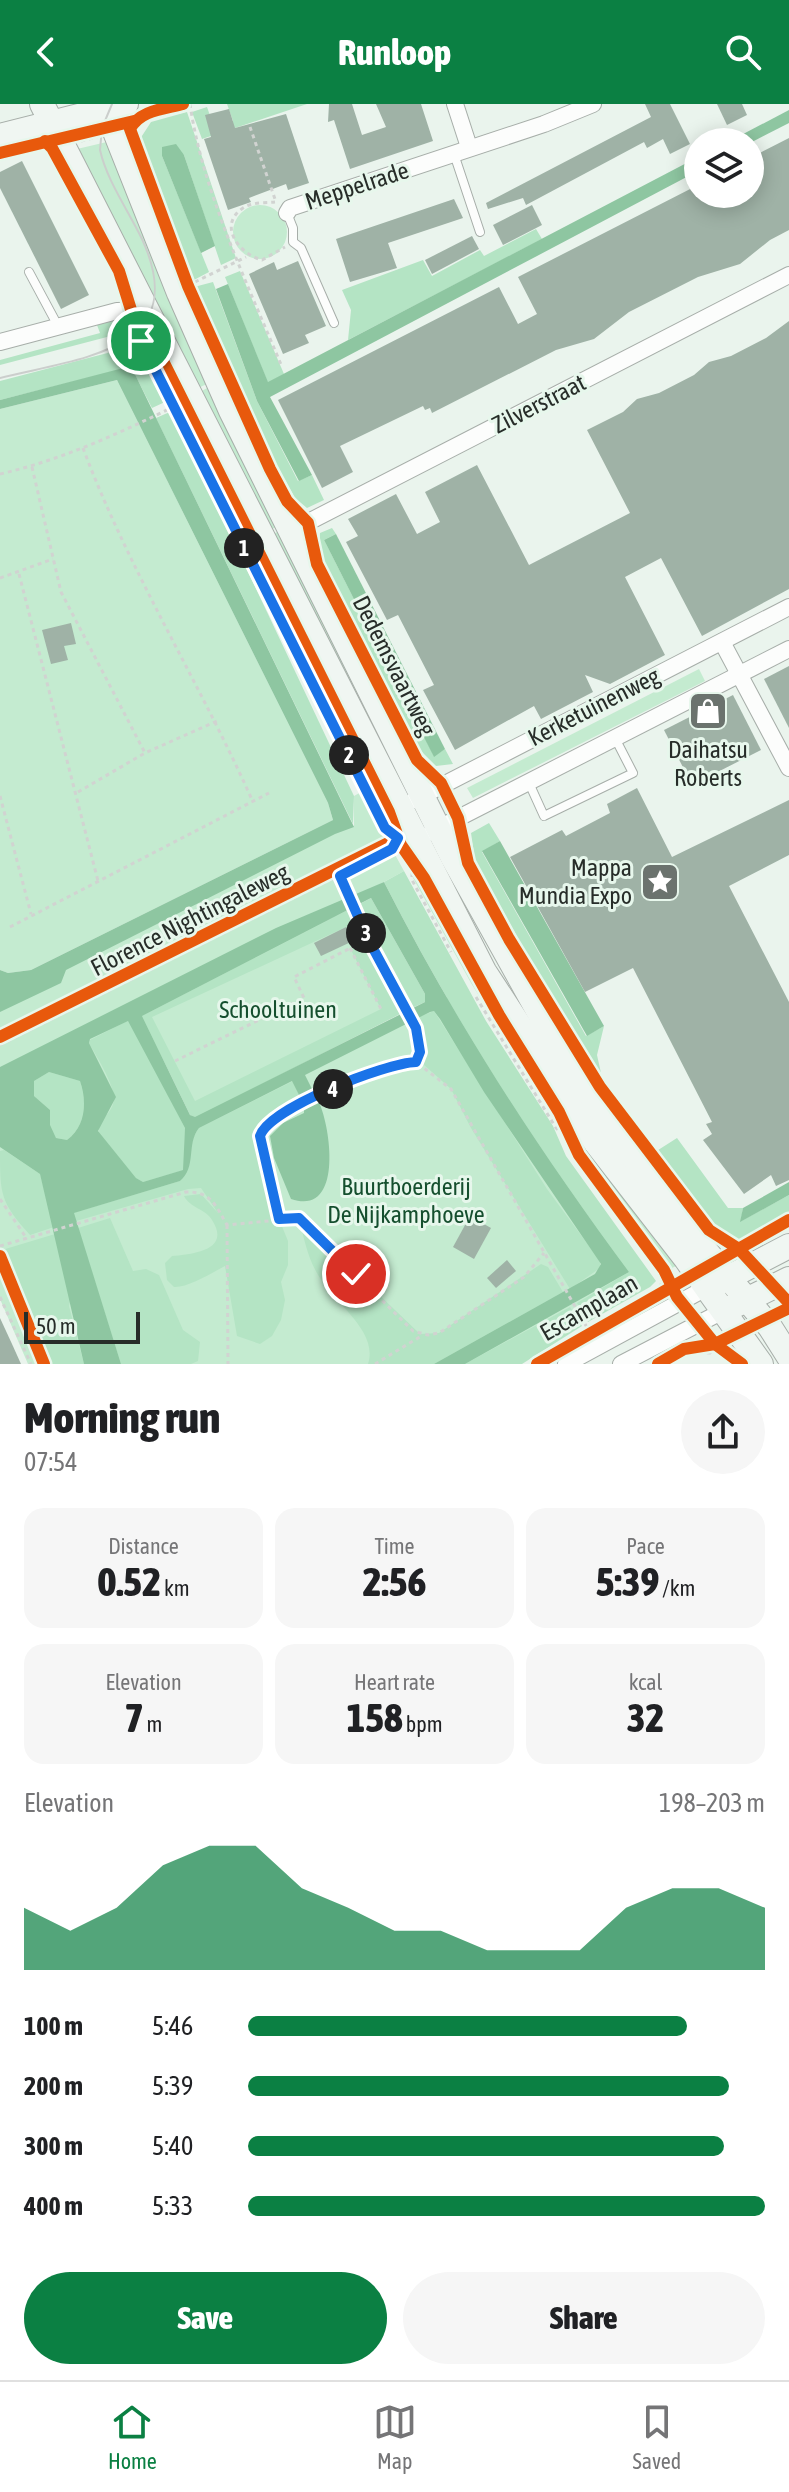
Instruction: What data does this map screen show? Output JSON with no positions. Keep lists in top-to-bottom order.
{
  "streets": {
    "main road": ["Dedemsvaartweg", "Escamplaan"],
    "street": ["Meppelrade", "Zilverstraat", "Kerketuinenweg"],
    "cycle path": ["Florence Nightingaleweg"]
  },
  "crossings": [
    ["Zilverstraat", "Dedemsvaartweg"],
    ["Dedemsvaartweg", "Kerketuinenweg"],
    ["Dedemsvaartweg", "Florence Nightingaleweg"],
    ["Dedemsvaartweg", "Escamplaan"],
    ["Kerketuinenweg", "Florence Nightingaleweg"]
  ],
  "parks": ["Schooltuinen", "Buurtboerderij De Nijkamphoeve"],
  "places": {
    "shop": ["Daihatsu Roberts"],
    "place": ["Mappa Mundia Expo"]
  },
  "scale_bar": "50 m",
  "page": {
    "header": "Runloop",
    "pins": [
      "1",
      "2",
      "3",
      "4"
    ],
    "scale": "50 m",
    "heading": ["Morning run", "07:54"],
    "stats": [
      ["Distance", "0.52 km"],
      ["Time", "2:56"],
      ["Pace", "5:39 /km"],
      ["Elevation", "7 m"],
      ["Heart rate", "158 bpm"],
      ["kcal", "32"]
    ],
    "chart": ["Elevation", "198–203 m"],
    "list": [
      {
        "name": "100 m",
        "note": "5:46"
      },
      {
        "name": "200 m",
        "note": "5:39"
      },
      {
        "name": "300 m",
        "note": "5:40"
      },
      {
        "name": "400 m",
        "note": "5:33"
      }
    ],
    "buttons": ["Save", "Share"],
    "tabs": ["Home", "Map", "Saved"]
  }
}
